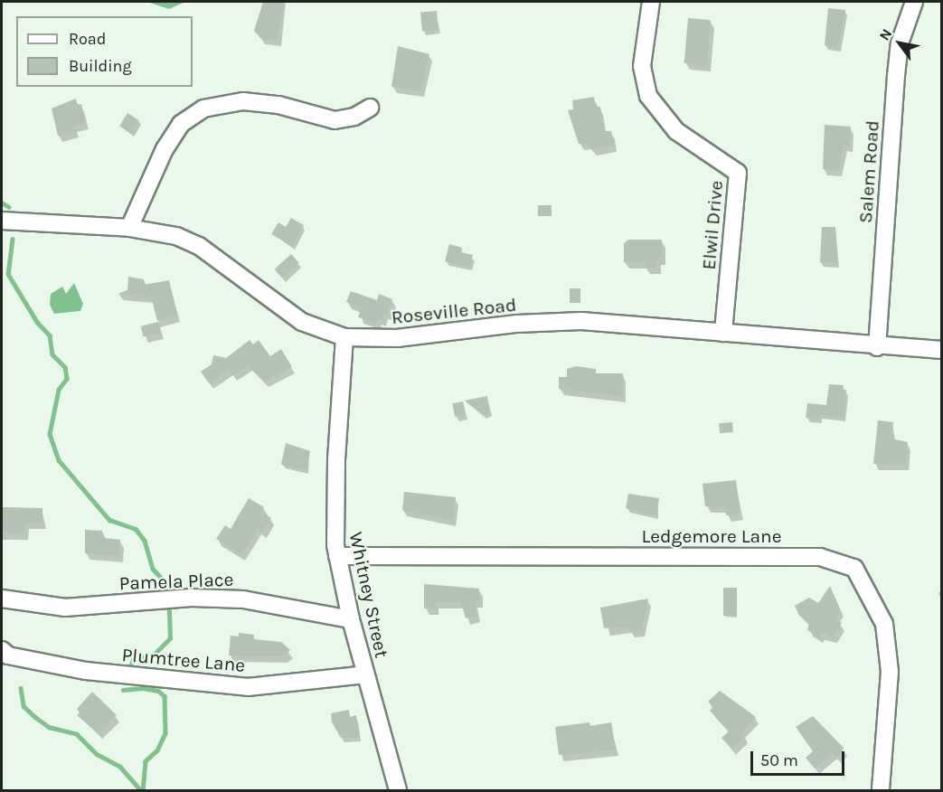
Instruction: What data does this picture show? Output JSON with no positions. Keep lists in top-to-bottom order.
{
  "streets": {
    "street": [
      "Salem Road",
      "Elwil Drive",
      "Roseville Road",
      "Ledgemore Lane",
      "Pamela Place",
      "Whitney Street",
      "Plumtree Lane"
    ]
  },
  "crossings": [
    ["Salem Road", "Roseville Road"],
    ["Elwil Drive", "Roseville Road"],
    ["Roseville Road", "Whitney Street"],
    ["Ledgemore Lane", "Whitney Street"],
    ["Pamela Place", "Whitney Street"],
    ["Whitney Street", "Plumtree Lane"]
  ],
  "legend": ["Road", "Building"],
  "scale_bar": "50 m",
  "north": "top left"
}
